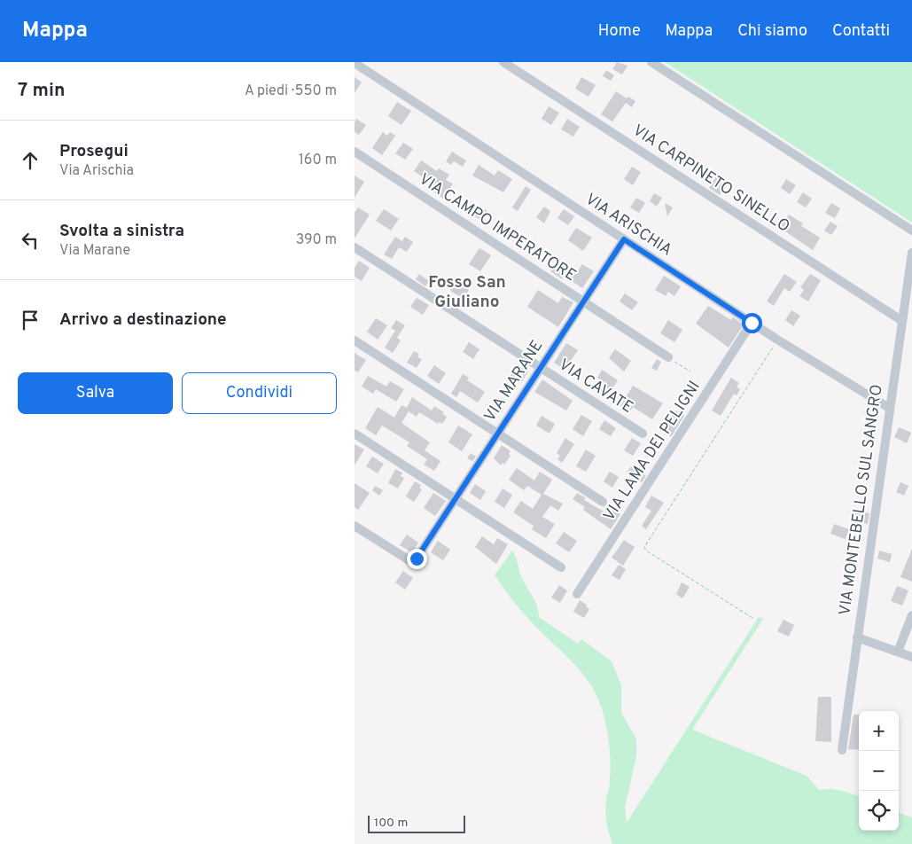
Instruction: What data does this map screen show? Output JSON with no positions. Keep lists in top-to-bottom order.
{
  "streets": {
    "street": [
      "VIA CARPINETO SINELLO",
      "VIA ARISCHIA",
      "VIA CAMPO IMPERATORE",
      "VIA MARANE",
      "VIA CAVATE",
      "VIA LAMA DEI PELIGNI",
      "VIA MONTEBELLO SUL SANGRO"
    ]
  },
  "crossings": [
    ["VIA CARPINETO SINELLO", "VIA MONTEBELLO SUL SANGRO"],
    ["VIA ARISCHIA", "VIA MARANE"],
    ["VIA ARISCHIA", "VIA LAMA DEI PELIGNI"],
    ["VIA ARISCHIA", "VIA MONTEBELLO SUL SANGRO"],
    ["VIA CAMPO IMPERATORE", "VIA MARANE"],
    ["VIA MARANE", "VIA CAVATE"]
  ],
  "districts": ["Fosso San Giuliano"],
  "scale_bar": "100 m",
  "page": {
    "header": "Mappa",
    "nav": [
      "Home",
      "Mappa",
      "Chi siamo",
      "Contatti"
    ],
    "heading": ["7 min", "A piedi · 550 m"],
    "list": [
      ["Prosegui", "Via Arischia", "160 m"],
      ["Svolta a sinistra", "Via Marane", "390 m"],
      "Arrivo a destinazione"
    ],
    "buttons": ["Salva", "Condividi"],
    "map_buttons": ["+", "−"],
    "scale": "100 m"
  }
}
